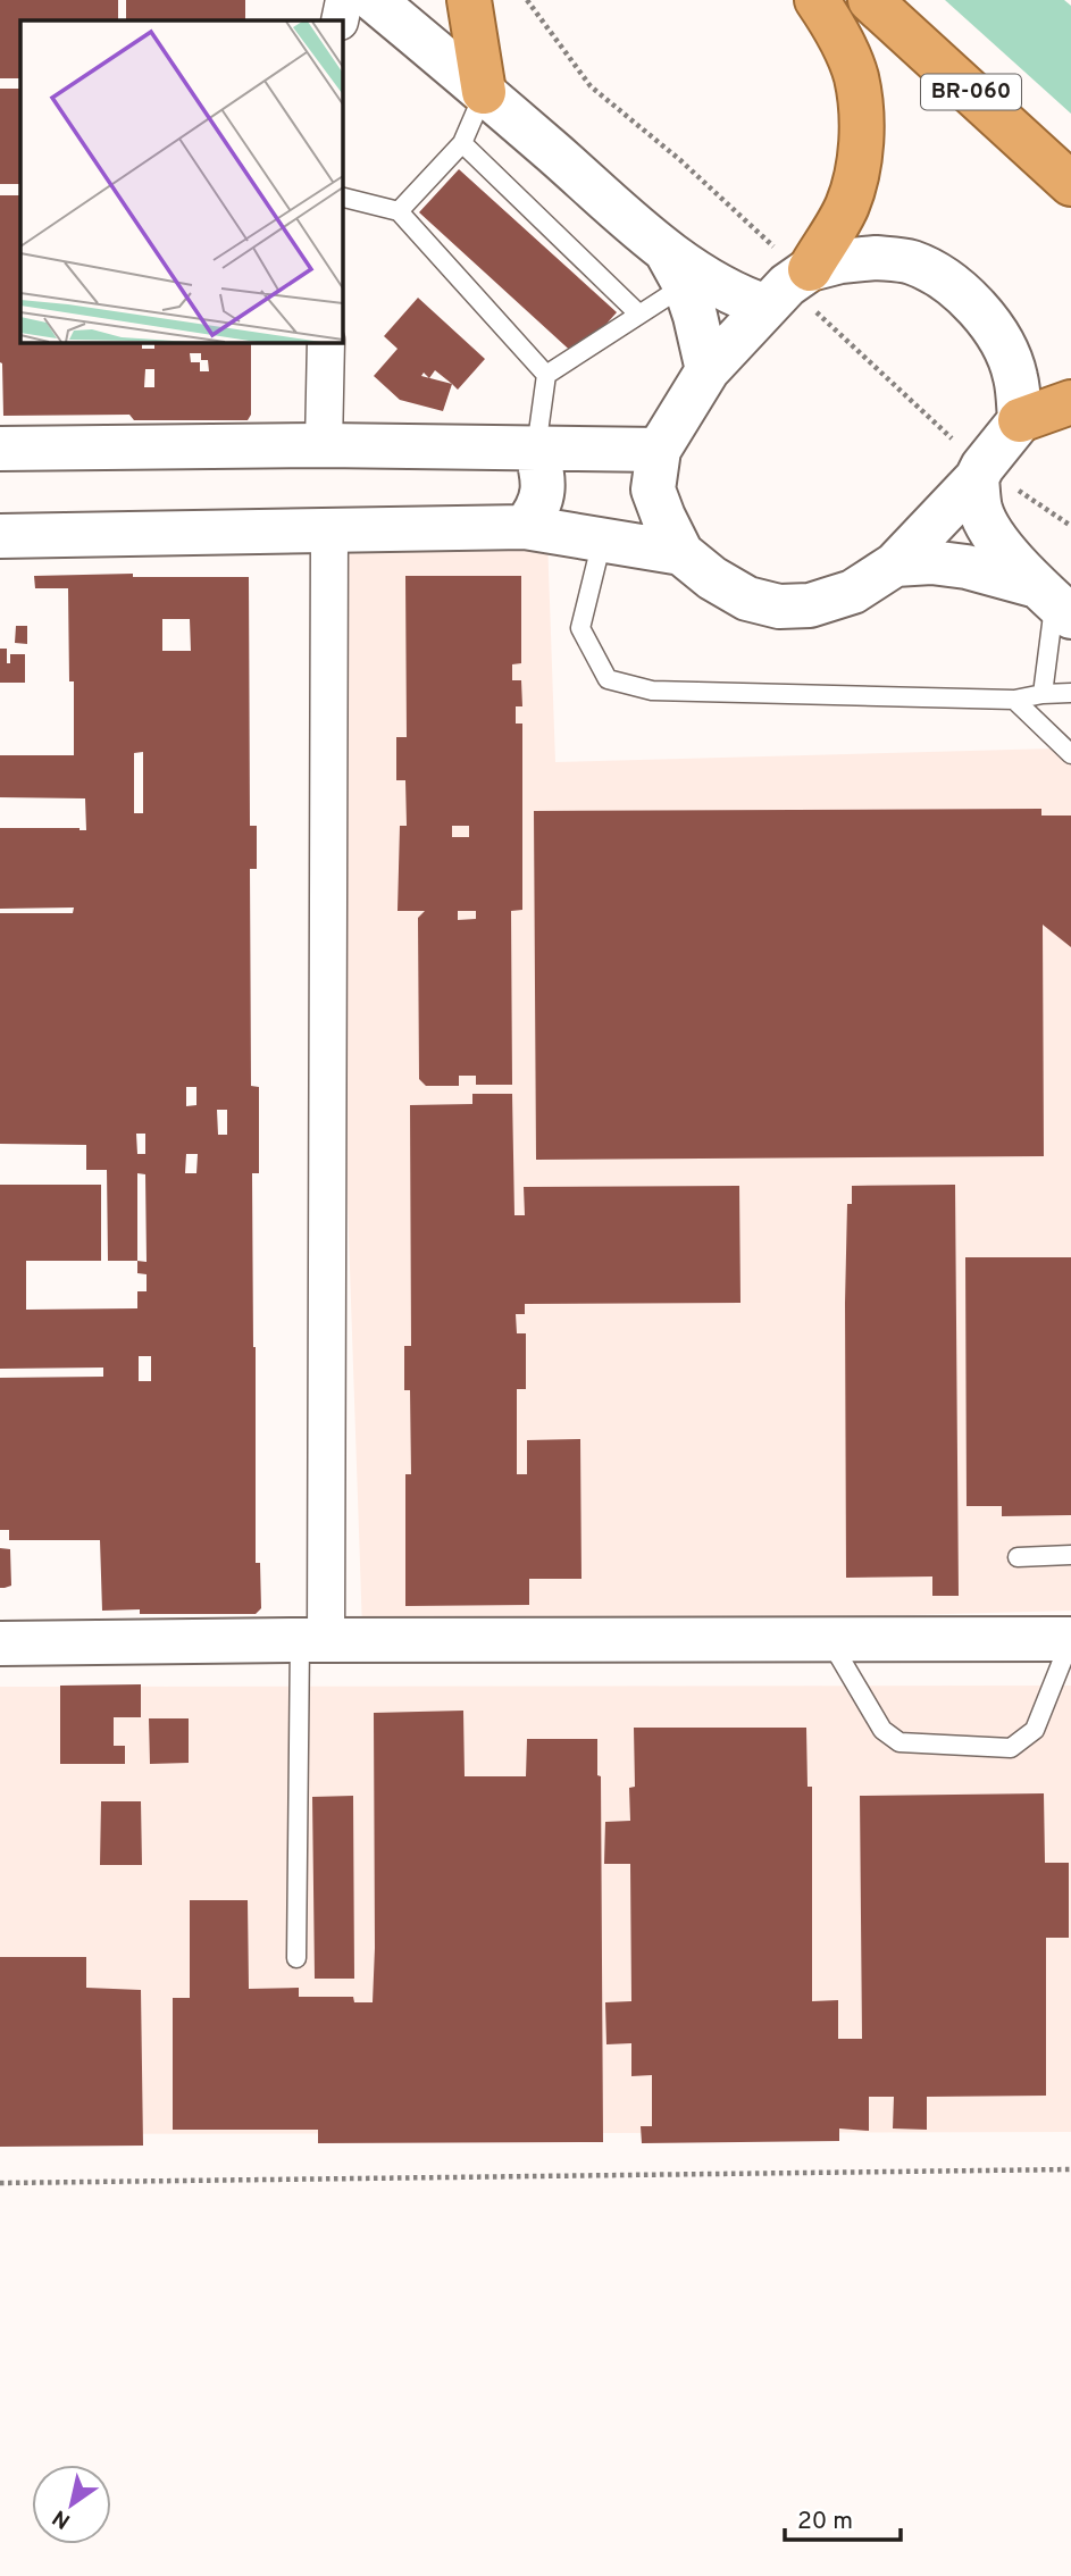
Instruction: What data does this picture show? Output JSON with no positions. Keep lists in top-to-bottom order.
{
  "streets": {
    "highway": ["BR-060"]
  },
  "scale_bar": "20 m",
  "north": "bottom left"
}
